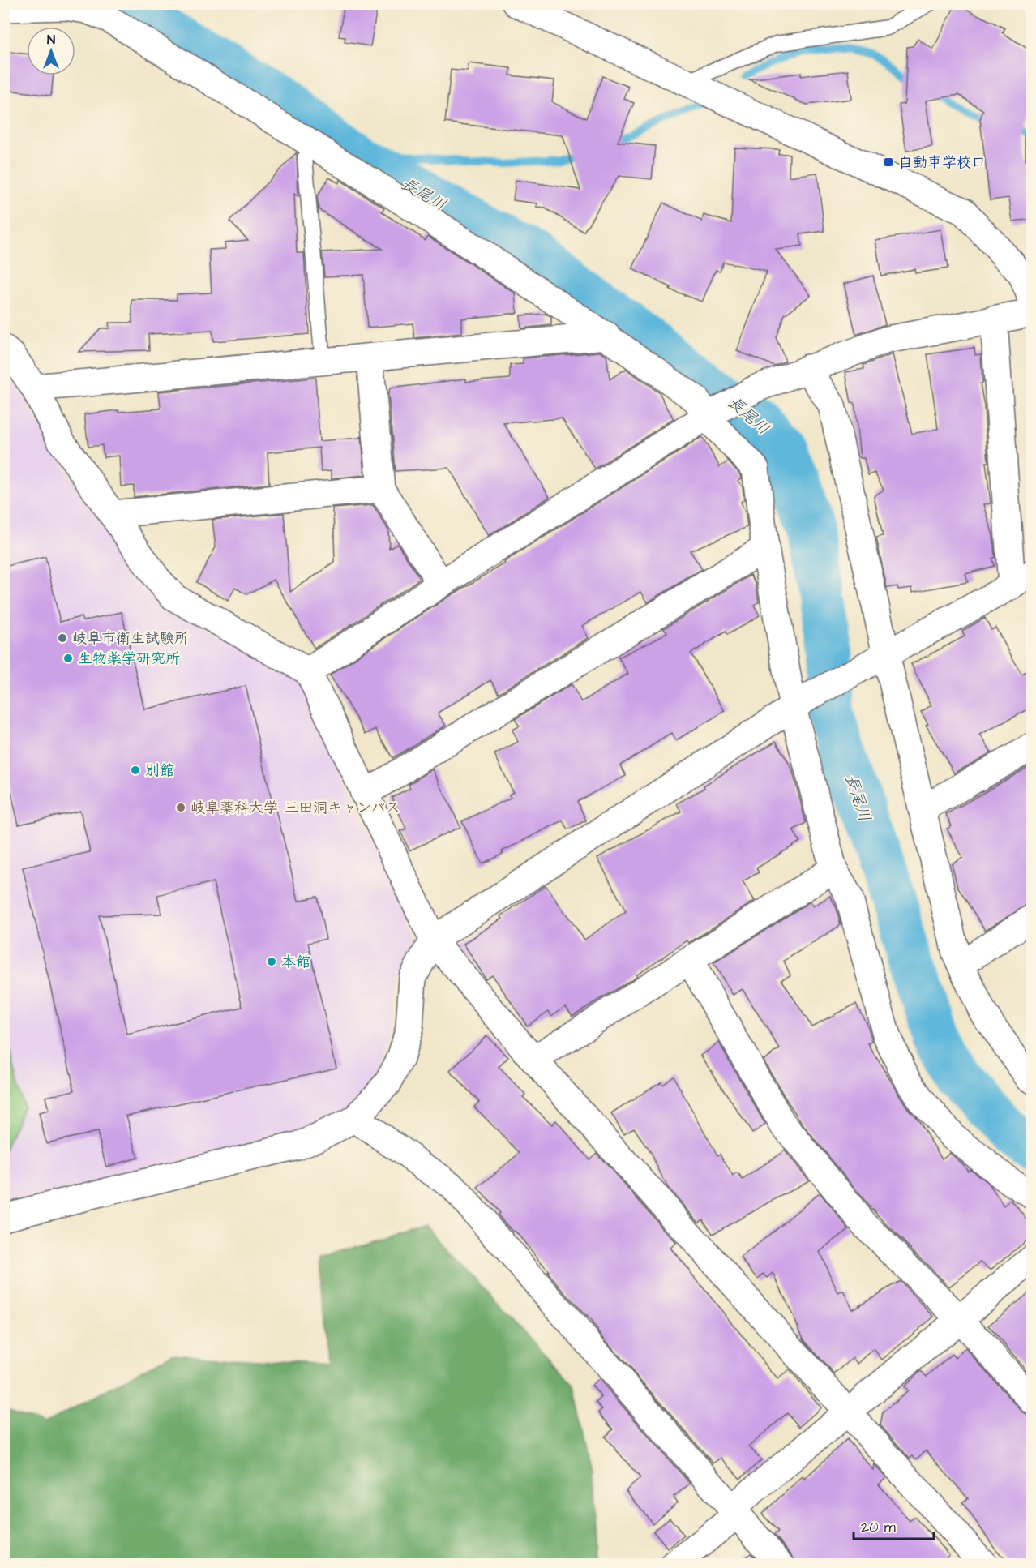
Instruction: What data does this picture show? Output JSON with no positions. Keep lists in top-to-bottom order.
{
  "water": ["長尾川"],
  "places": {
    "transit": ["自動車学校口"],
    "other": [
      "岐阜市衛生試験所",
      "生物薬学研究所",
      "別館",
      "岐阜薬科大学 三田洞キャンパス",
      "本館"
    ]
  },
  "scale_bar": "20 m",
  "north": "top"
}
